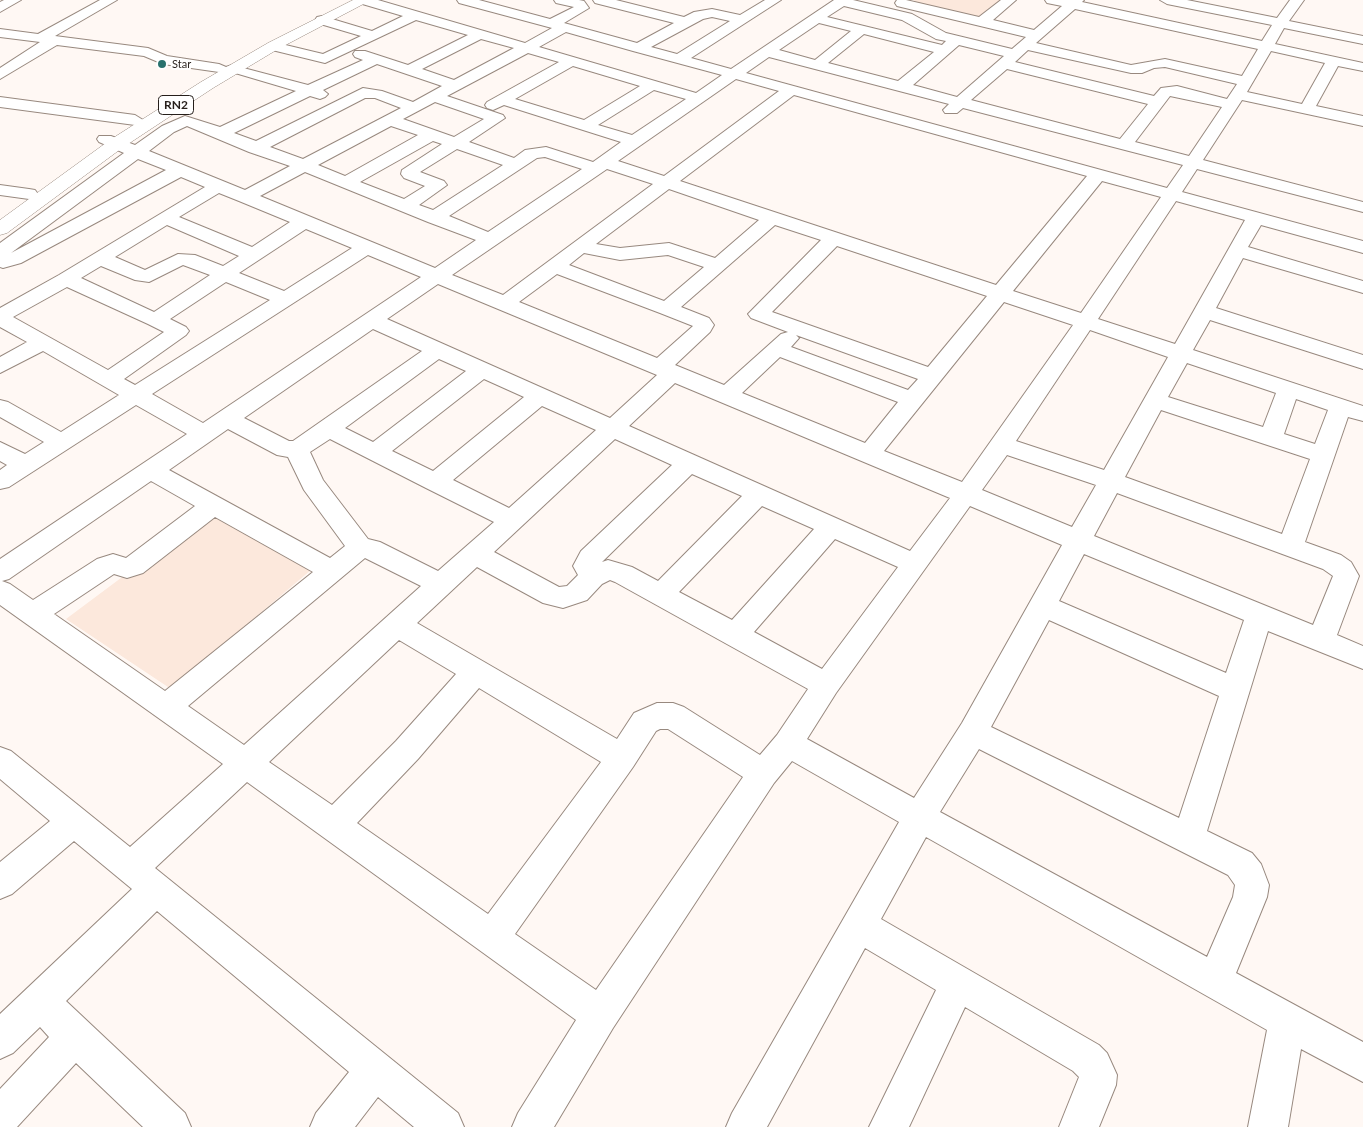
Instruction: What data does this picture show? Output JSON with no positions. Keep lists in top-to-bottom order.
{
  "streets": {
    "highway": ["RN2"]
  },
  "places": ["Star"]
}
